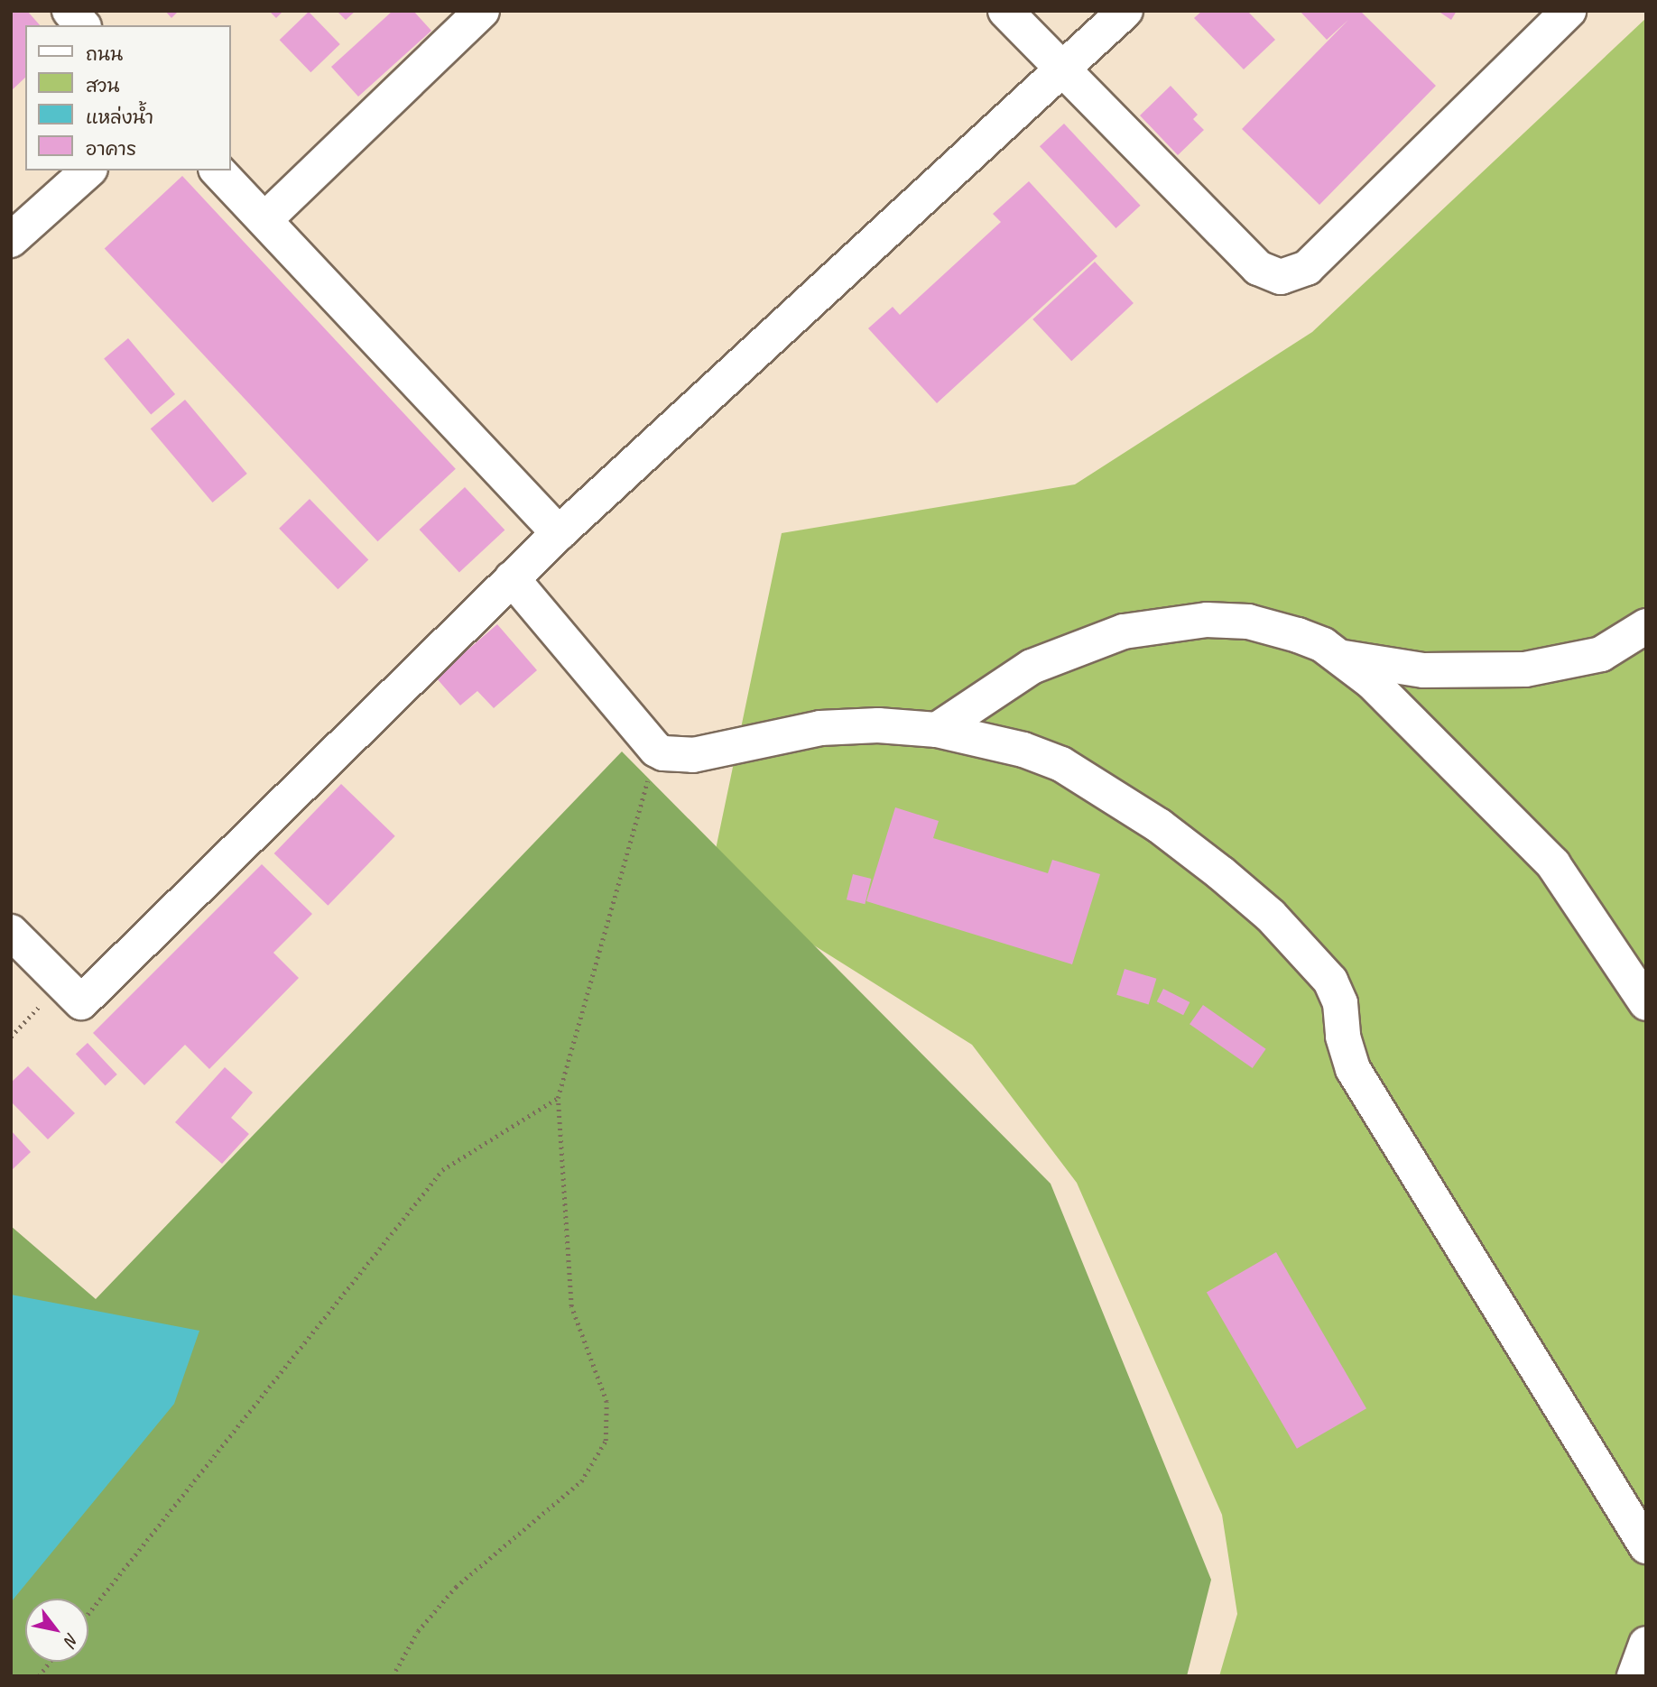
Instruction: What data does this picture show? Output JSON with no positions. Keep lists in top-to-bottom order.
{
  "legend": [
    "ถนน",
    "สวน",
    "แหล่งน้ำ",
    "อาคาร"
  ],
  "north": "bottom right"
}
